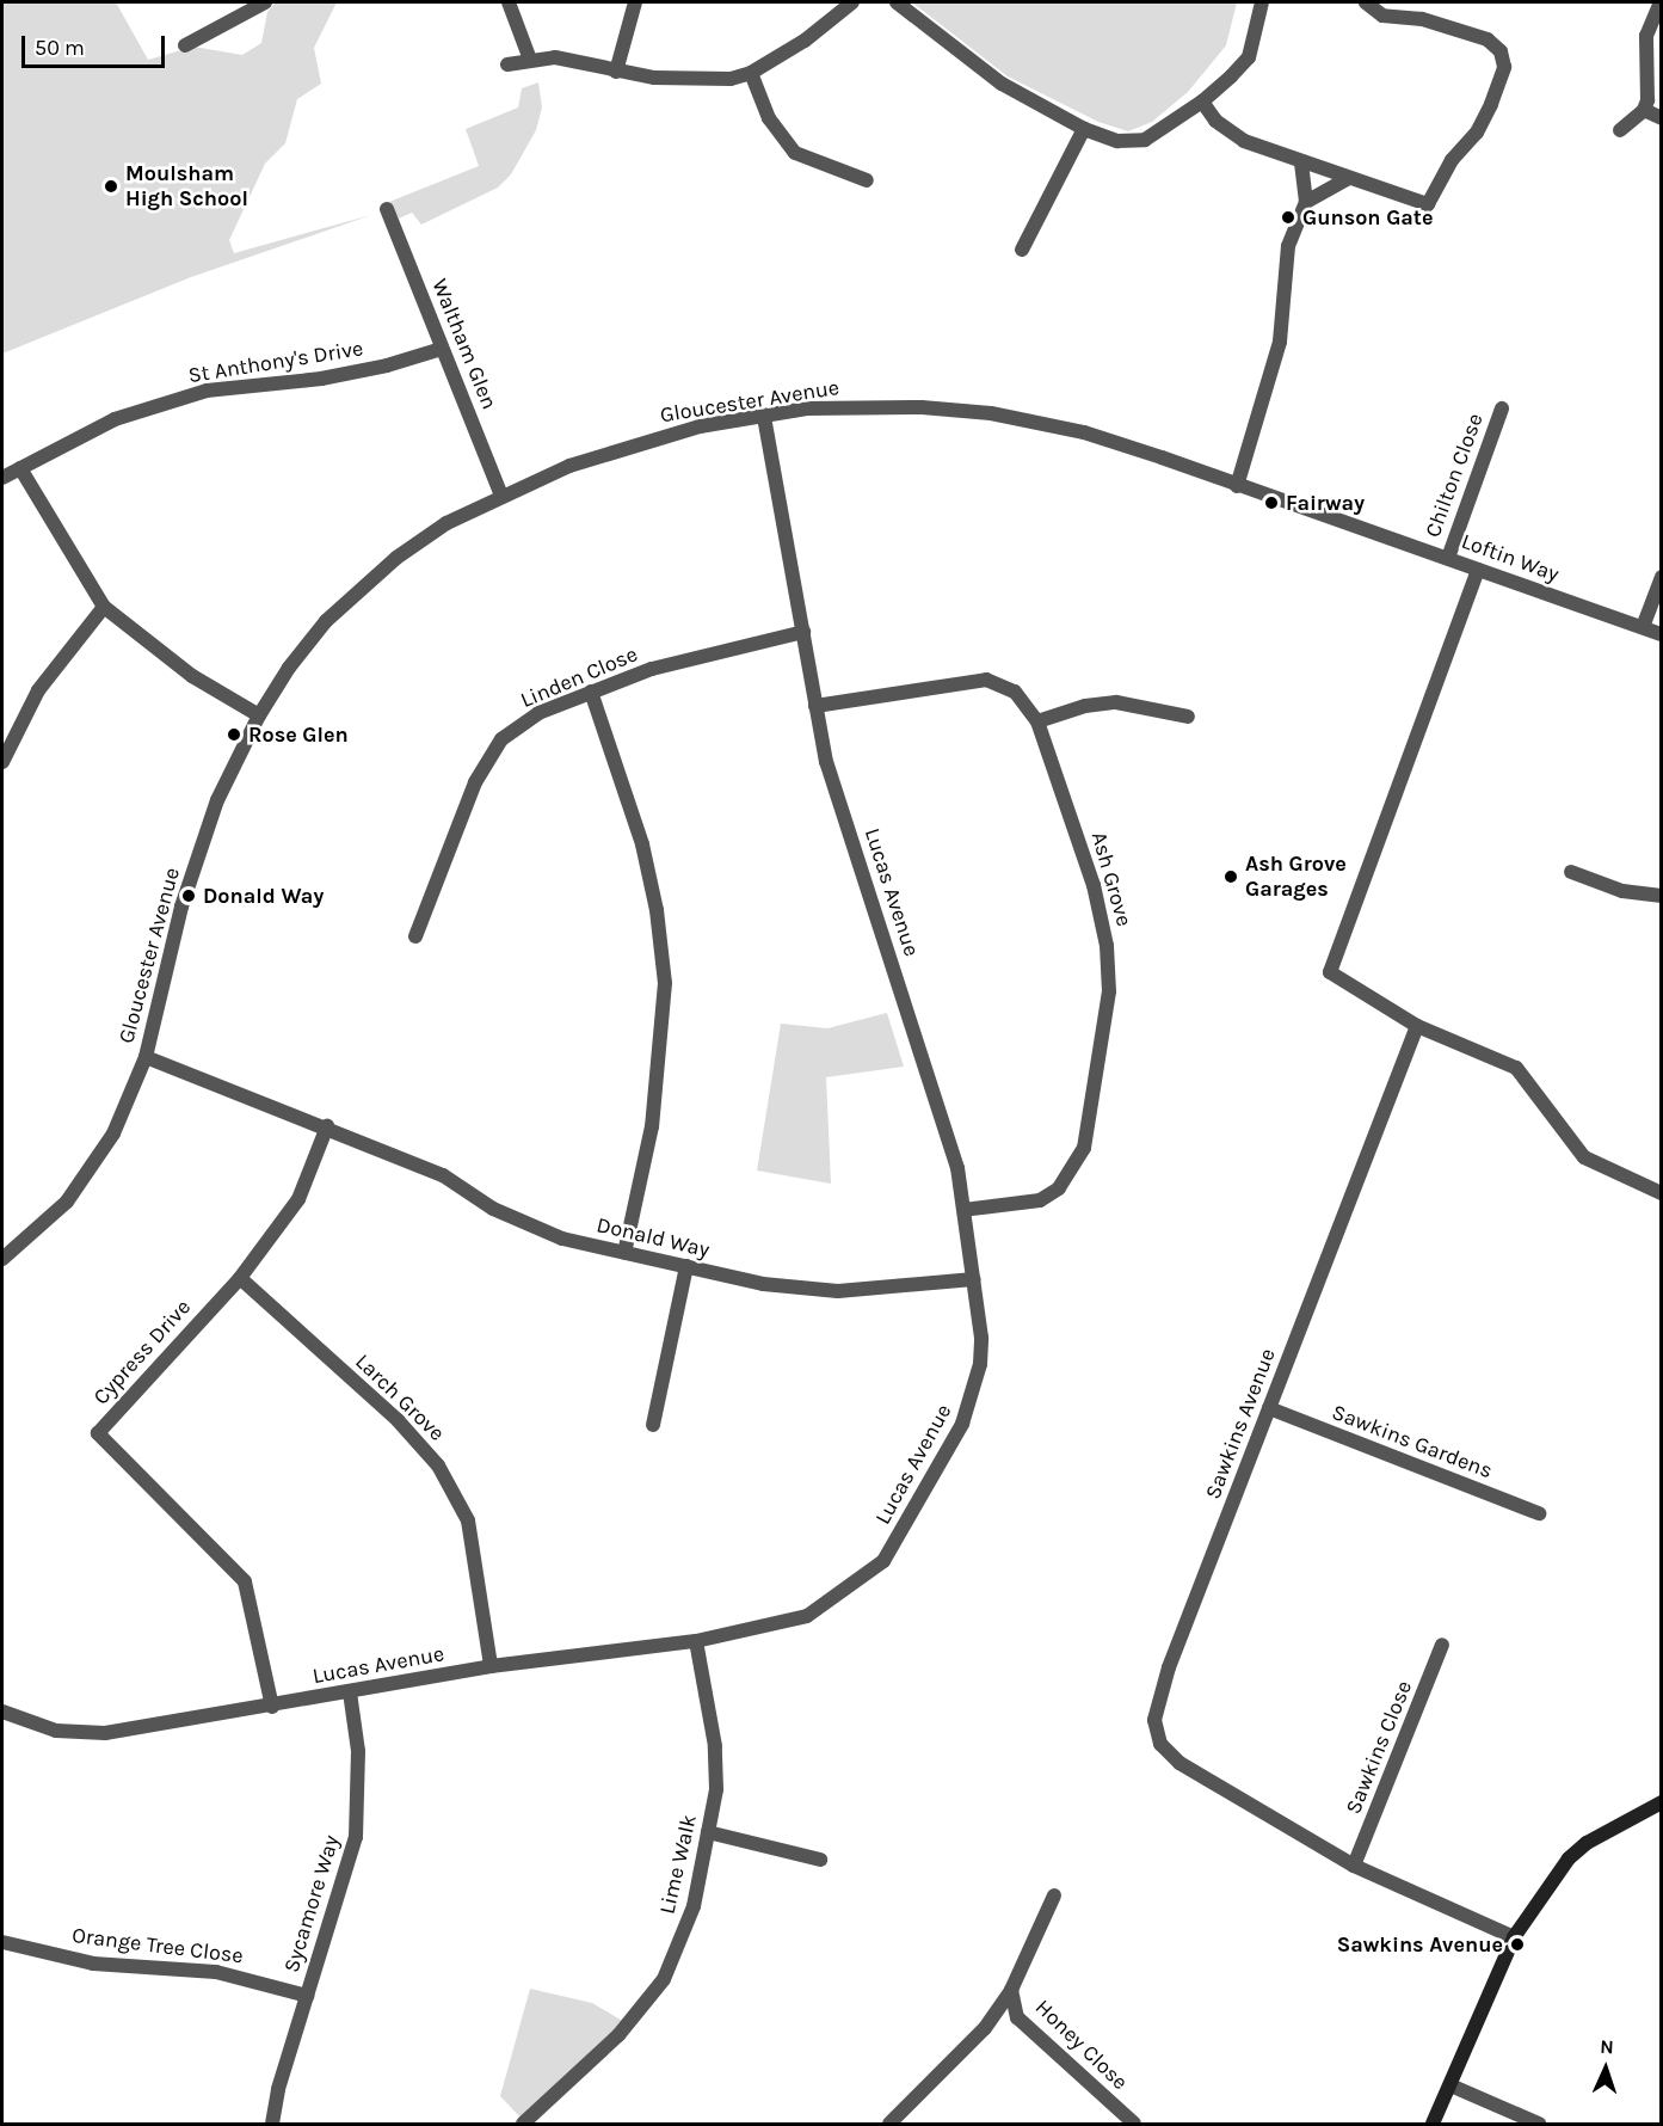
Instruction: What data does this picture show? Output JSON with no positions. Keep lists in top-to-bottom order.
{
  "streets": {
    "street": [
      "Waltham Glen",
      "St Anthony's Drive",
      "Gloucester Avenue",
      "Chilton Close",
      "Loftin Way",
      "Linden Close",
      "Ash Grove",
      "Lucas Avenue",
      "Donald Way",
      "Cypress Drive",
      "Larch Grove",
      "Sawkins Avenue",
      "Sawkins Gardens",
      "Sawkins Close",
      "Lime Walk",
      "Sycamore Way",
      "Orange Tree Close",
      "Honey Close"
    ]
  },
  "crossings": [
    ["Waltham Glen", "St Anthony's Drive"],
    ["Waltham Glen", "Gloucester Avenue"],
    ["Gloucester Avenue", "Loftin Way"],
    ["Gloucester Avenue", "Lucas Avenue"],
    ["Gloucester Avenue", "Donald Way"],
    ["Chilton Close", "Loftin Way"],
    ["Linden Close", "Lucas Avenue"],
    ["Ash Grove", "Lucas Avenue"],
    ["Lucas Avenue", "Donald Way"],
    ["Lucas Avenue", "Cypress Drive"],
    ["Lucas Avenue", "Larch Grove"],
    ["Lucas Avenue", "Lime Walk"],
    ["Lucas Avenue", "Sycamore Way"],
    ["Donald Way", "Cypress Drive"],
    ["Cypress Drive", "Larch Grove"],
    ["Sawkins Avenue", "Sawkins Gardens"],
    ["Sawkins Avenue", "Sawkins Close"],
    ["Sycamore Way", "Orange Tree Close"]
  ],
  "places": [
    "Moulsham High School",
    "Gunson Gate",
    "Fairway",
    "Rose Glen",
    "Ash Grove Garages",
    "Donald Way",
    "Sawkins Avenue"
  ],
  "scale_bar": "50 m",
  "north": "top"
}
